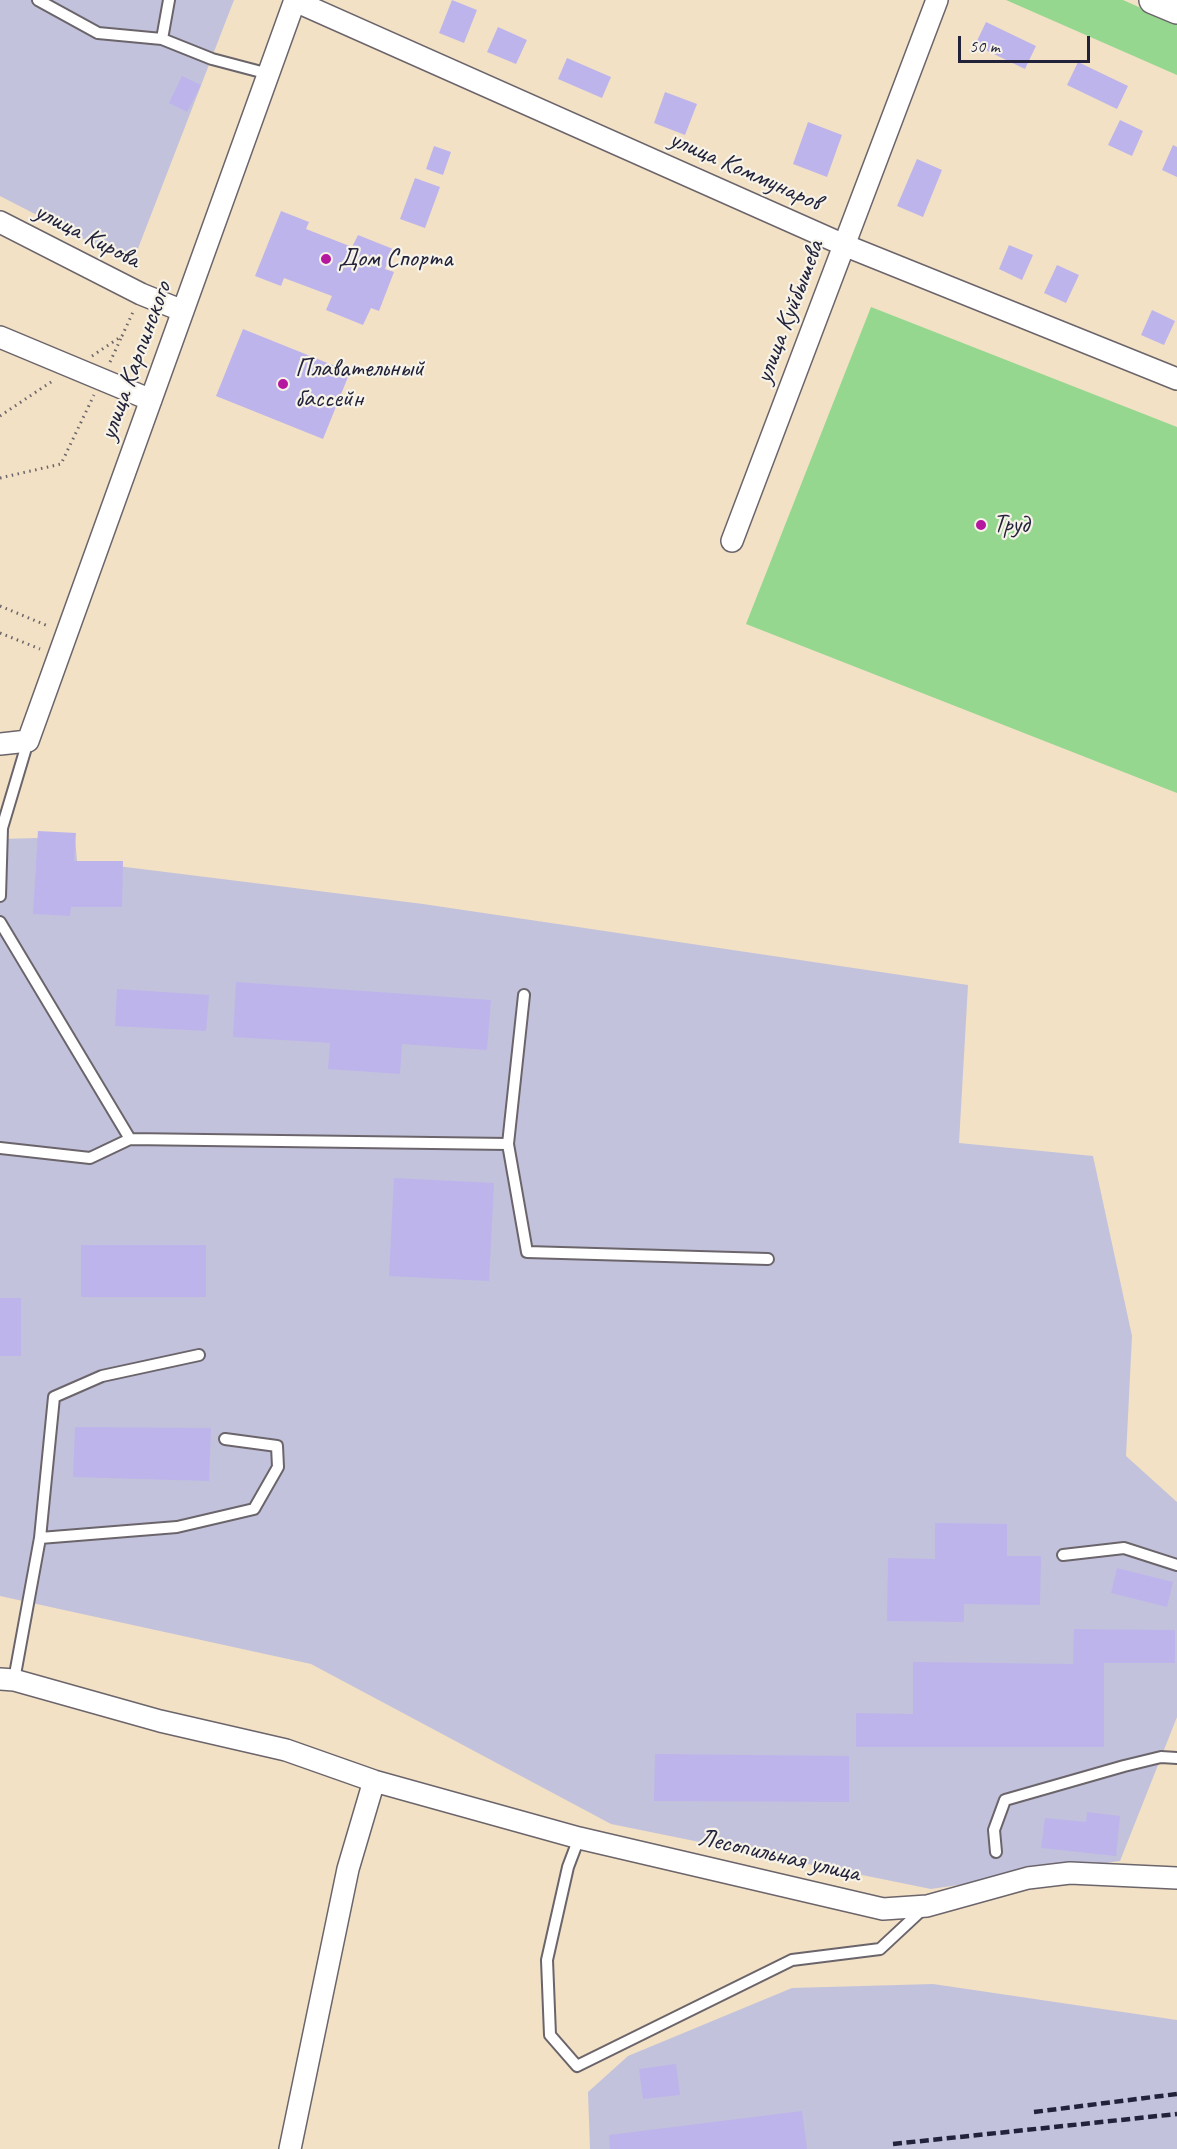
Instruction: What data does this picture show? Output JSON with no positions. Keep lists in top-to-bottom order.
{
  "streets": {
    "street": [
      "улица Коммунаров",
      "улица Кирова",
      "улица Куйбышева",
      "улица Карпинского",
      "Лесопильная улица"
    ]
  },
  "crossings": [
    ["улица Коммунаров", "улица Куйбышева"],
    ["улица Коммунаров", "улица Карпинского"],
    ["улица Кирова", "улица Карпинского"]
  ],
  "places": ["Дом Спорта", "Плавательный бассейн", "Труд"],
  "scale_bar": "50 m"
}
